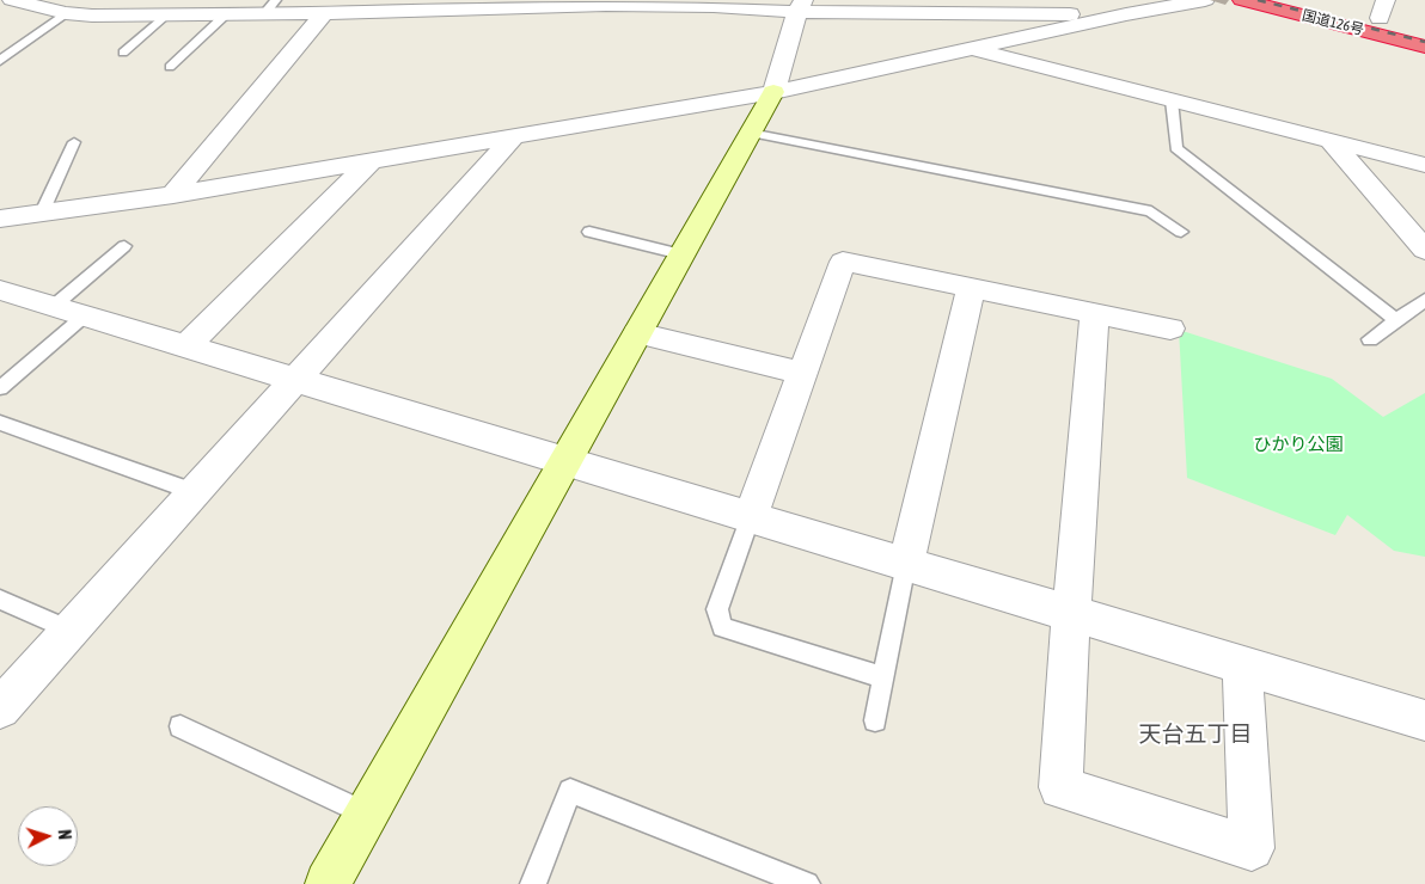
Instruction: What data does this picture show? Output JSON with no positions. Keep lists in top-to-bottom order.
{
  "streets": {
    "highway": ["国道126号"]
  },
  "districts": ["天台五丁目"],
  "parks": ["ひかり公園"],
  "north": "right"
}
